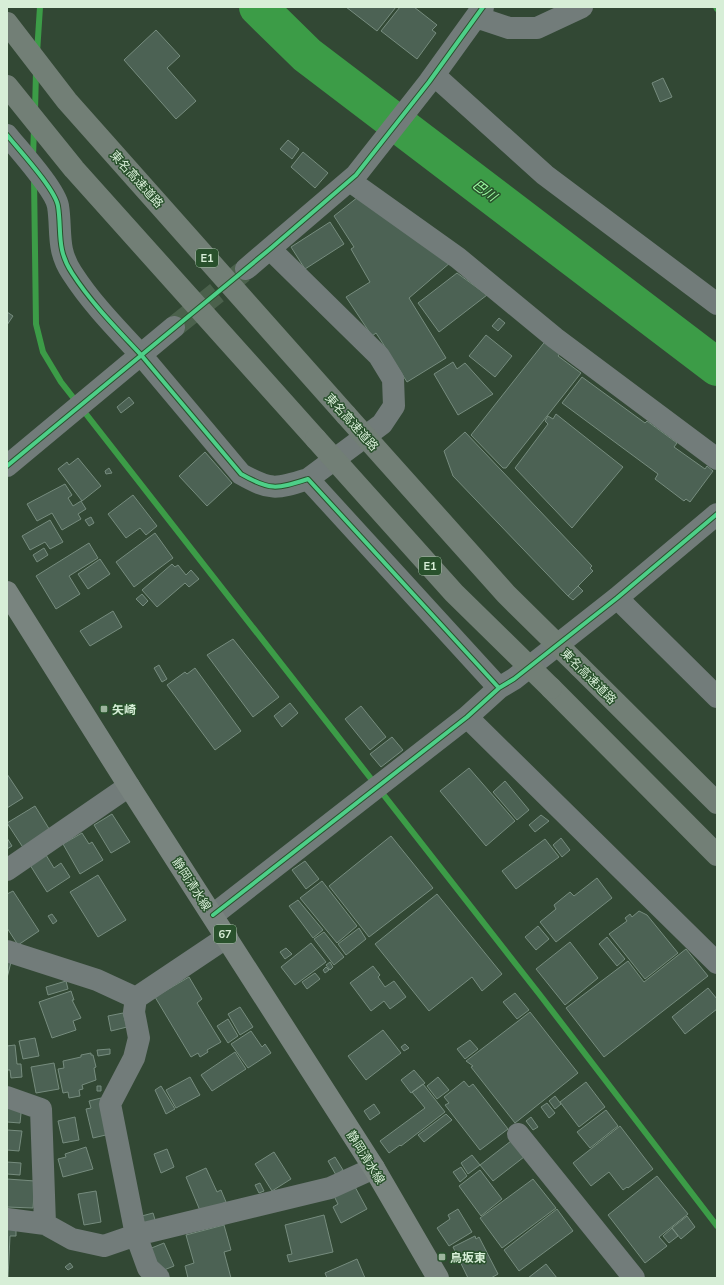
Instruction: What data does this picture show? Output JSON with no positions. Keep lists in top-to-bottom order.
{
  "streets": {
    "highway": ["東名高速道路", "E1"],
    "main road": ["静岡清水線", "67"]
  },
  "water": ["巴川"],
  "places": {
    "transit": ["矢崎", "鳥坂東"]
  }
}
